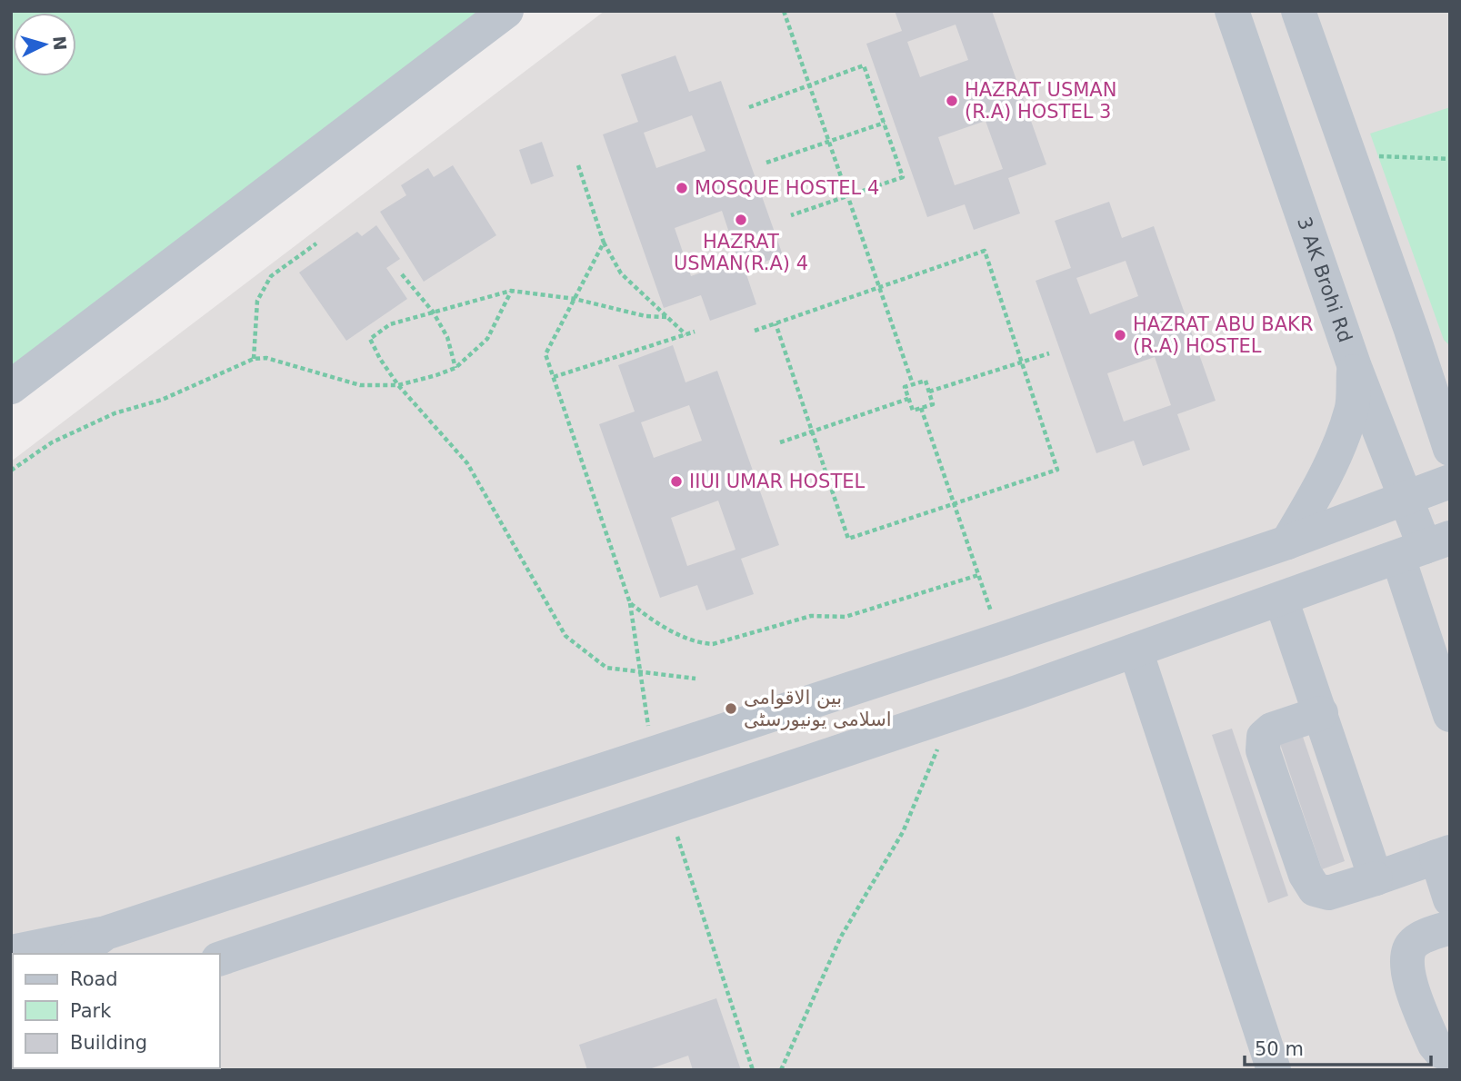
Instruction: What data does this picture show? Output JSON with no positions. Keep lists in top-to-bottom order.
{
  "streets": {
    "street": ["3 AK Brohi Rd"]
  },
  "places": [
    "HAZRAT USMAN (R.A) HOSTEL 3",
    "MOSQUE HOSTEL 4",
    "HAZRAT USMAN(R.A) 4",
    "HAZRAT ABU BAKR (R.A) HOSTEL",
    "IIUI UMAR HOSTEL",
    "بین الاقوامی اسلامی یونیورسٹی"
  ],
  "legend": ["Road", "Park", "Building"],
  "scale_bar": "50 m",
  "north": "right"
}
